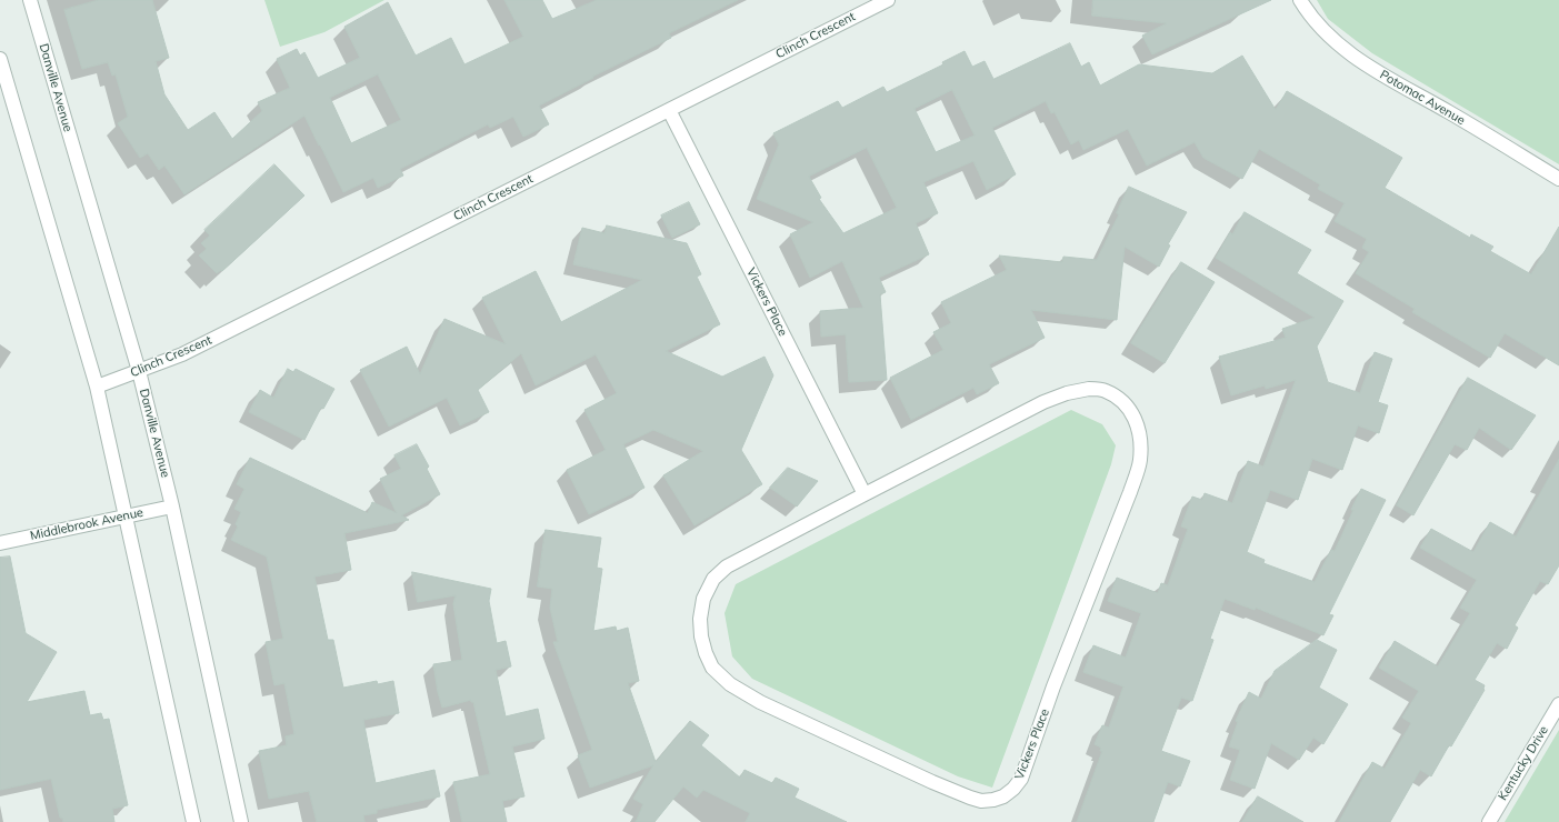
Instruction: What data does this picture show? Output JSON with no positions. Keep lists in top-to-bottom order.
{
  "streets": {
    "street": [
      "Clinch Crescent",
      "Danville Avenue",
      "Potomac Avenue",
      "Vickers Place",
      "Middlebrook Avenue",
      "Kentucky Drive"
    ]
  },
  "crossings": [
    ["Clinch Crescent", "Danville Avenue"],
    ["Clinch Crescent", "Vickers Place"],
    ["Danville Avenue", "Middlebrook Avenue"]
  ]
}
